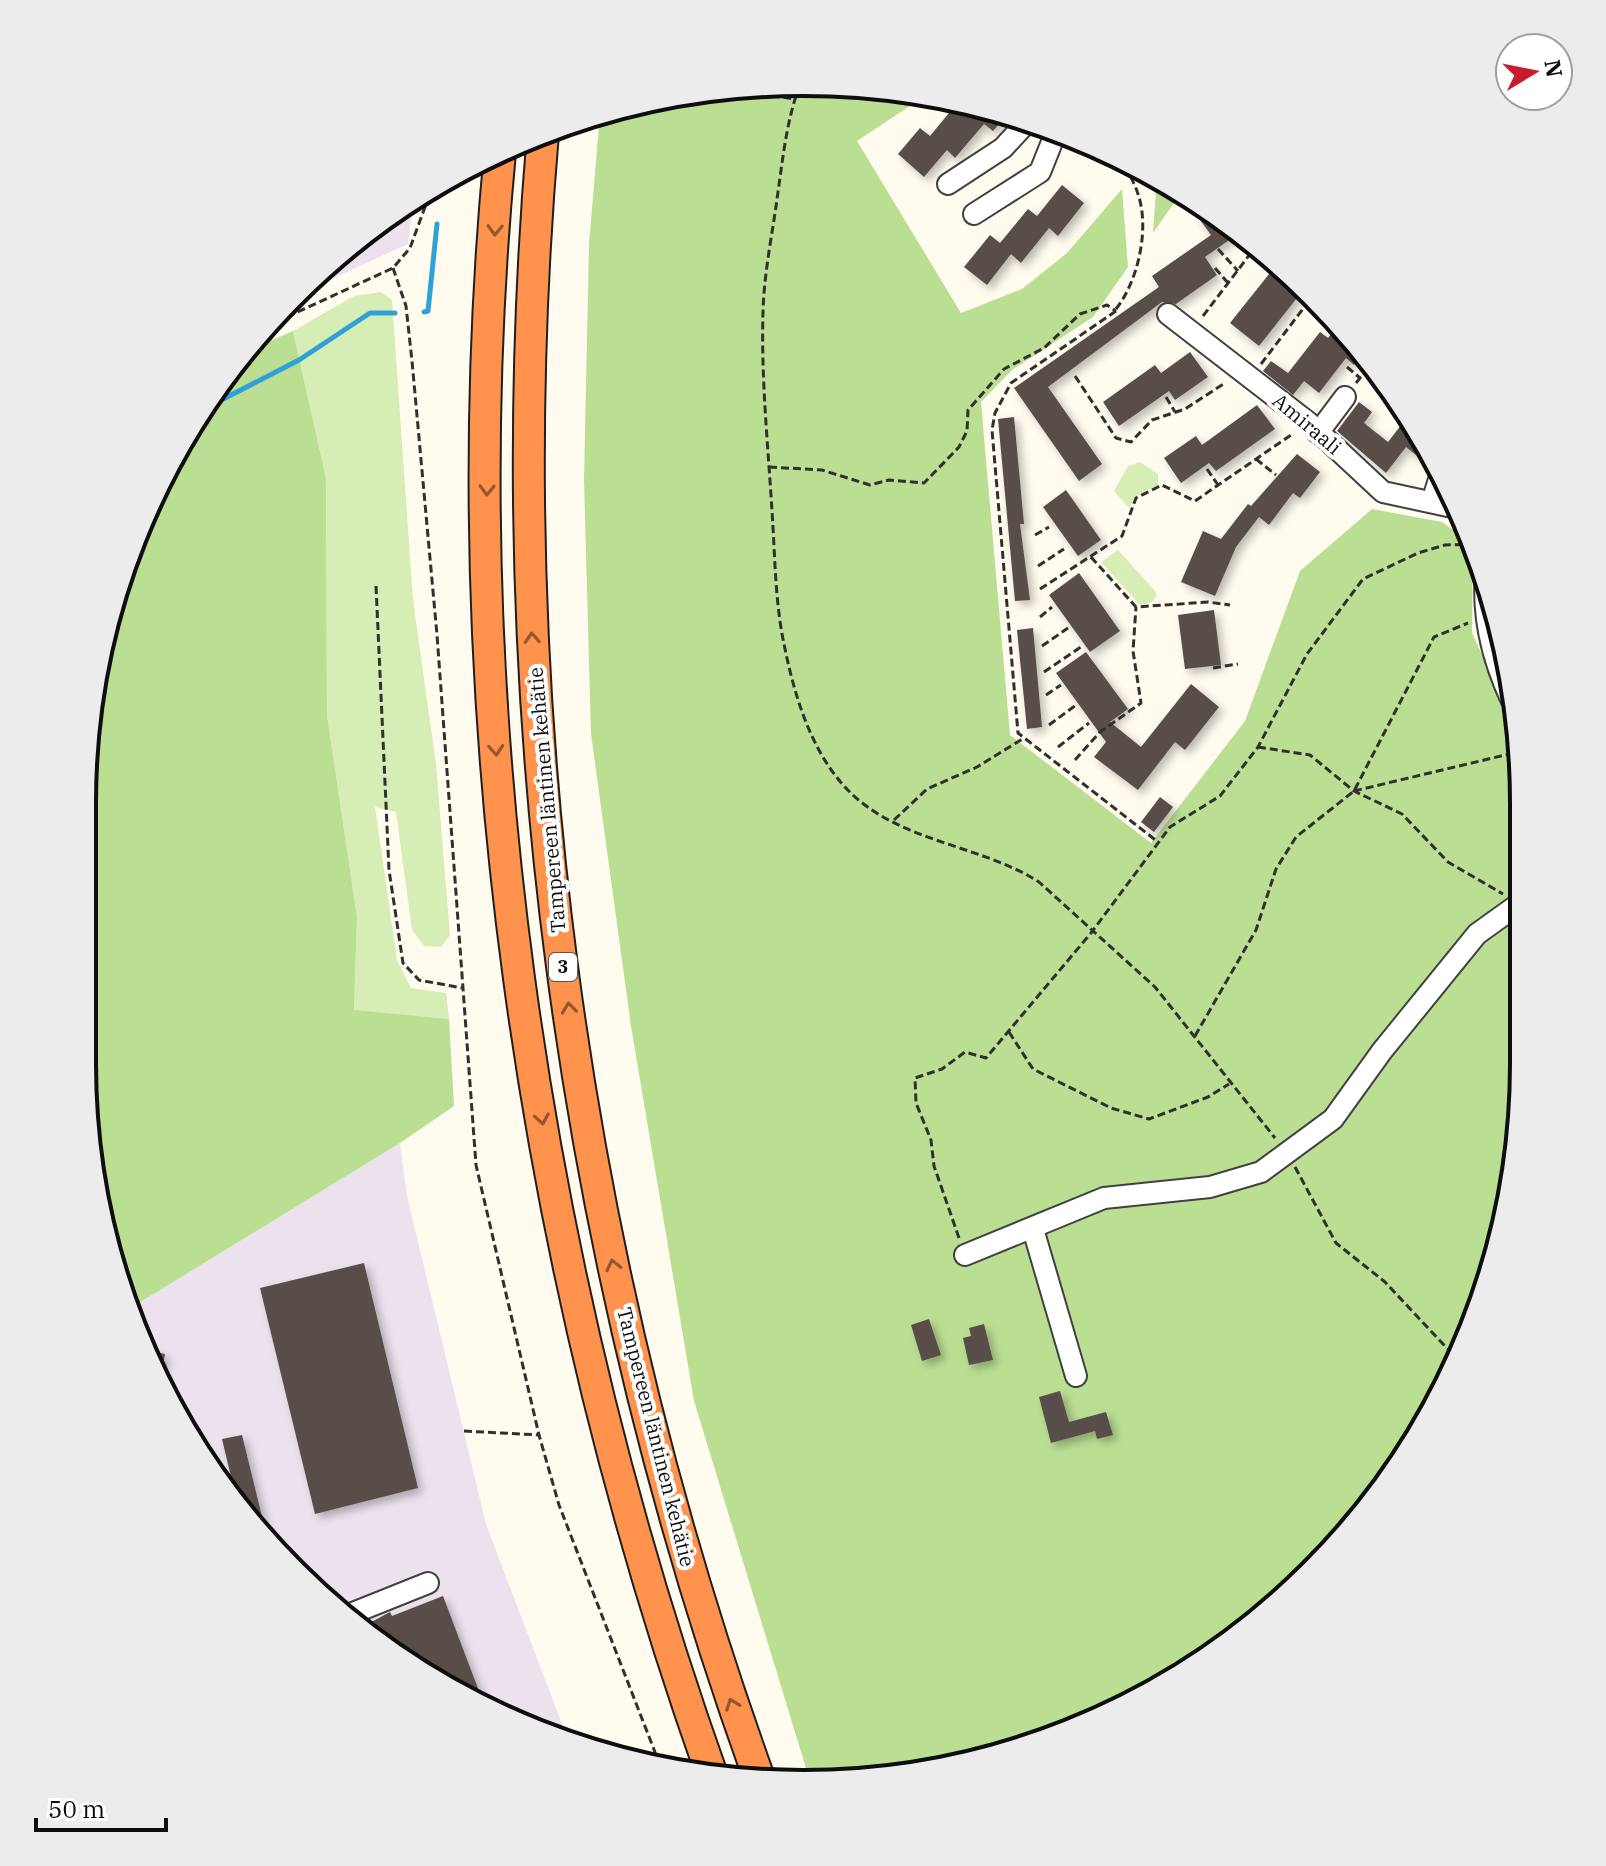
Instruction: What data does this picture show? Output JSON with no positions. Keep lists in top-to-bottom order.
{
  "streets": {
    "highway": ["Tampereen läntinen kehätie", "3"],
    "street": ["Amiraali"]
  },
  "scale_bar": "50 m",
  "north": "right"
}
